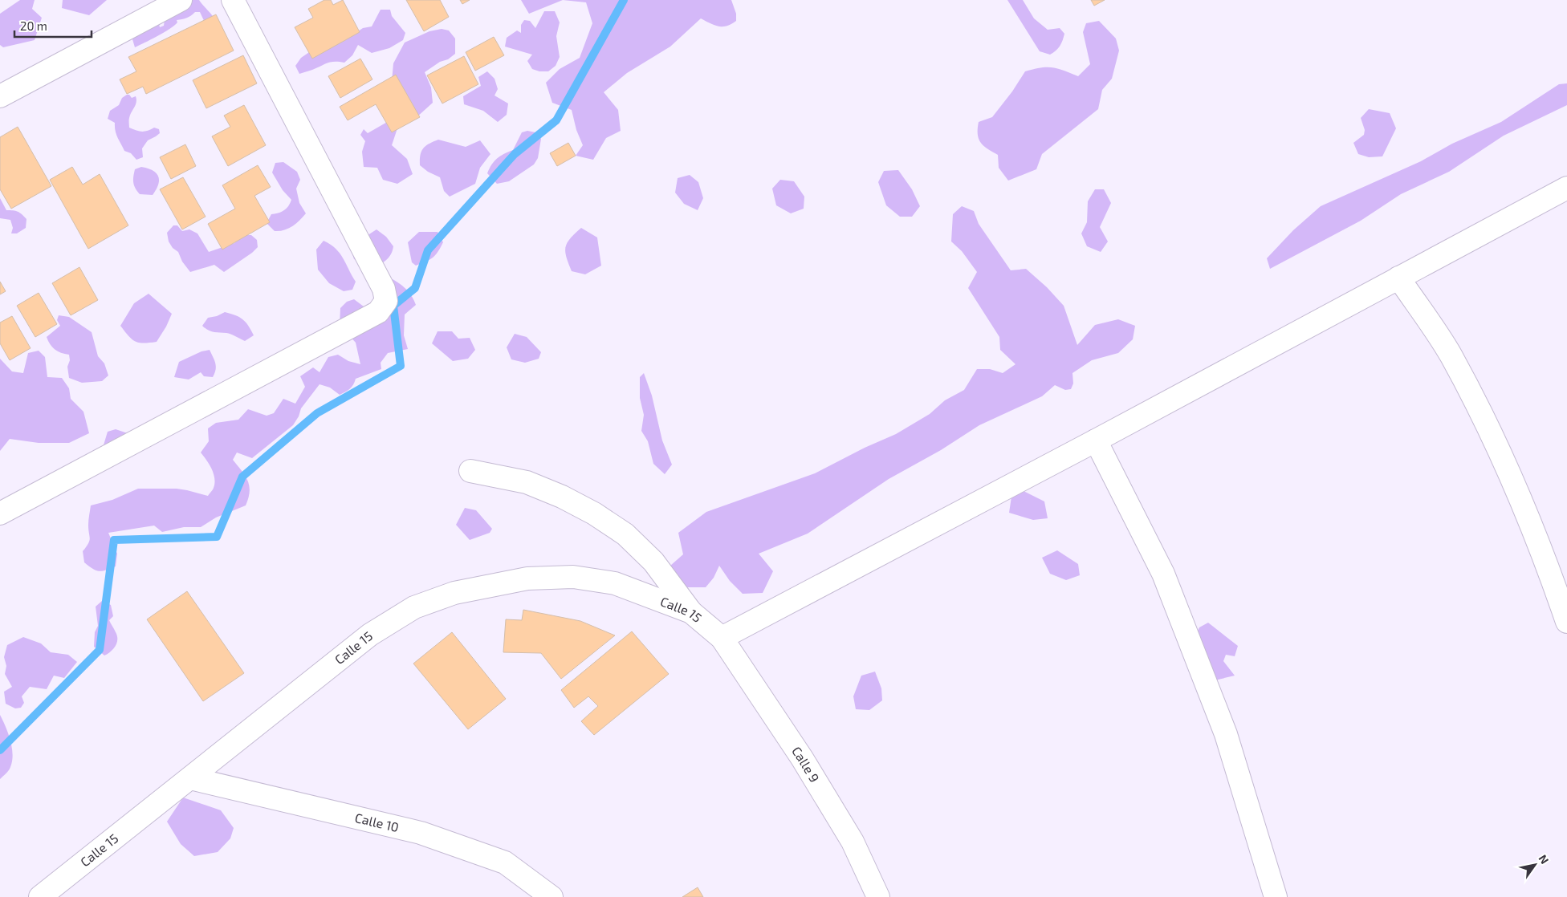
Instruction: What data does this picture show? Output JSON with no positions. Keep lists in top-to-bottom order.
{
  "streets": {
    "street": ["Calle 15", "Calle 9", "Calle 10"]
  },
  "crossings": [
    ["Calle 15", "Calle 9"],
    ["Calle 15", "Calle 10"]
  ],
  "scale_bar": "20 m",
  "north": "top right"
}
